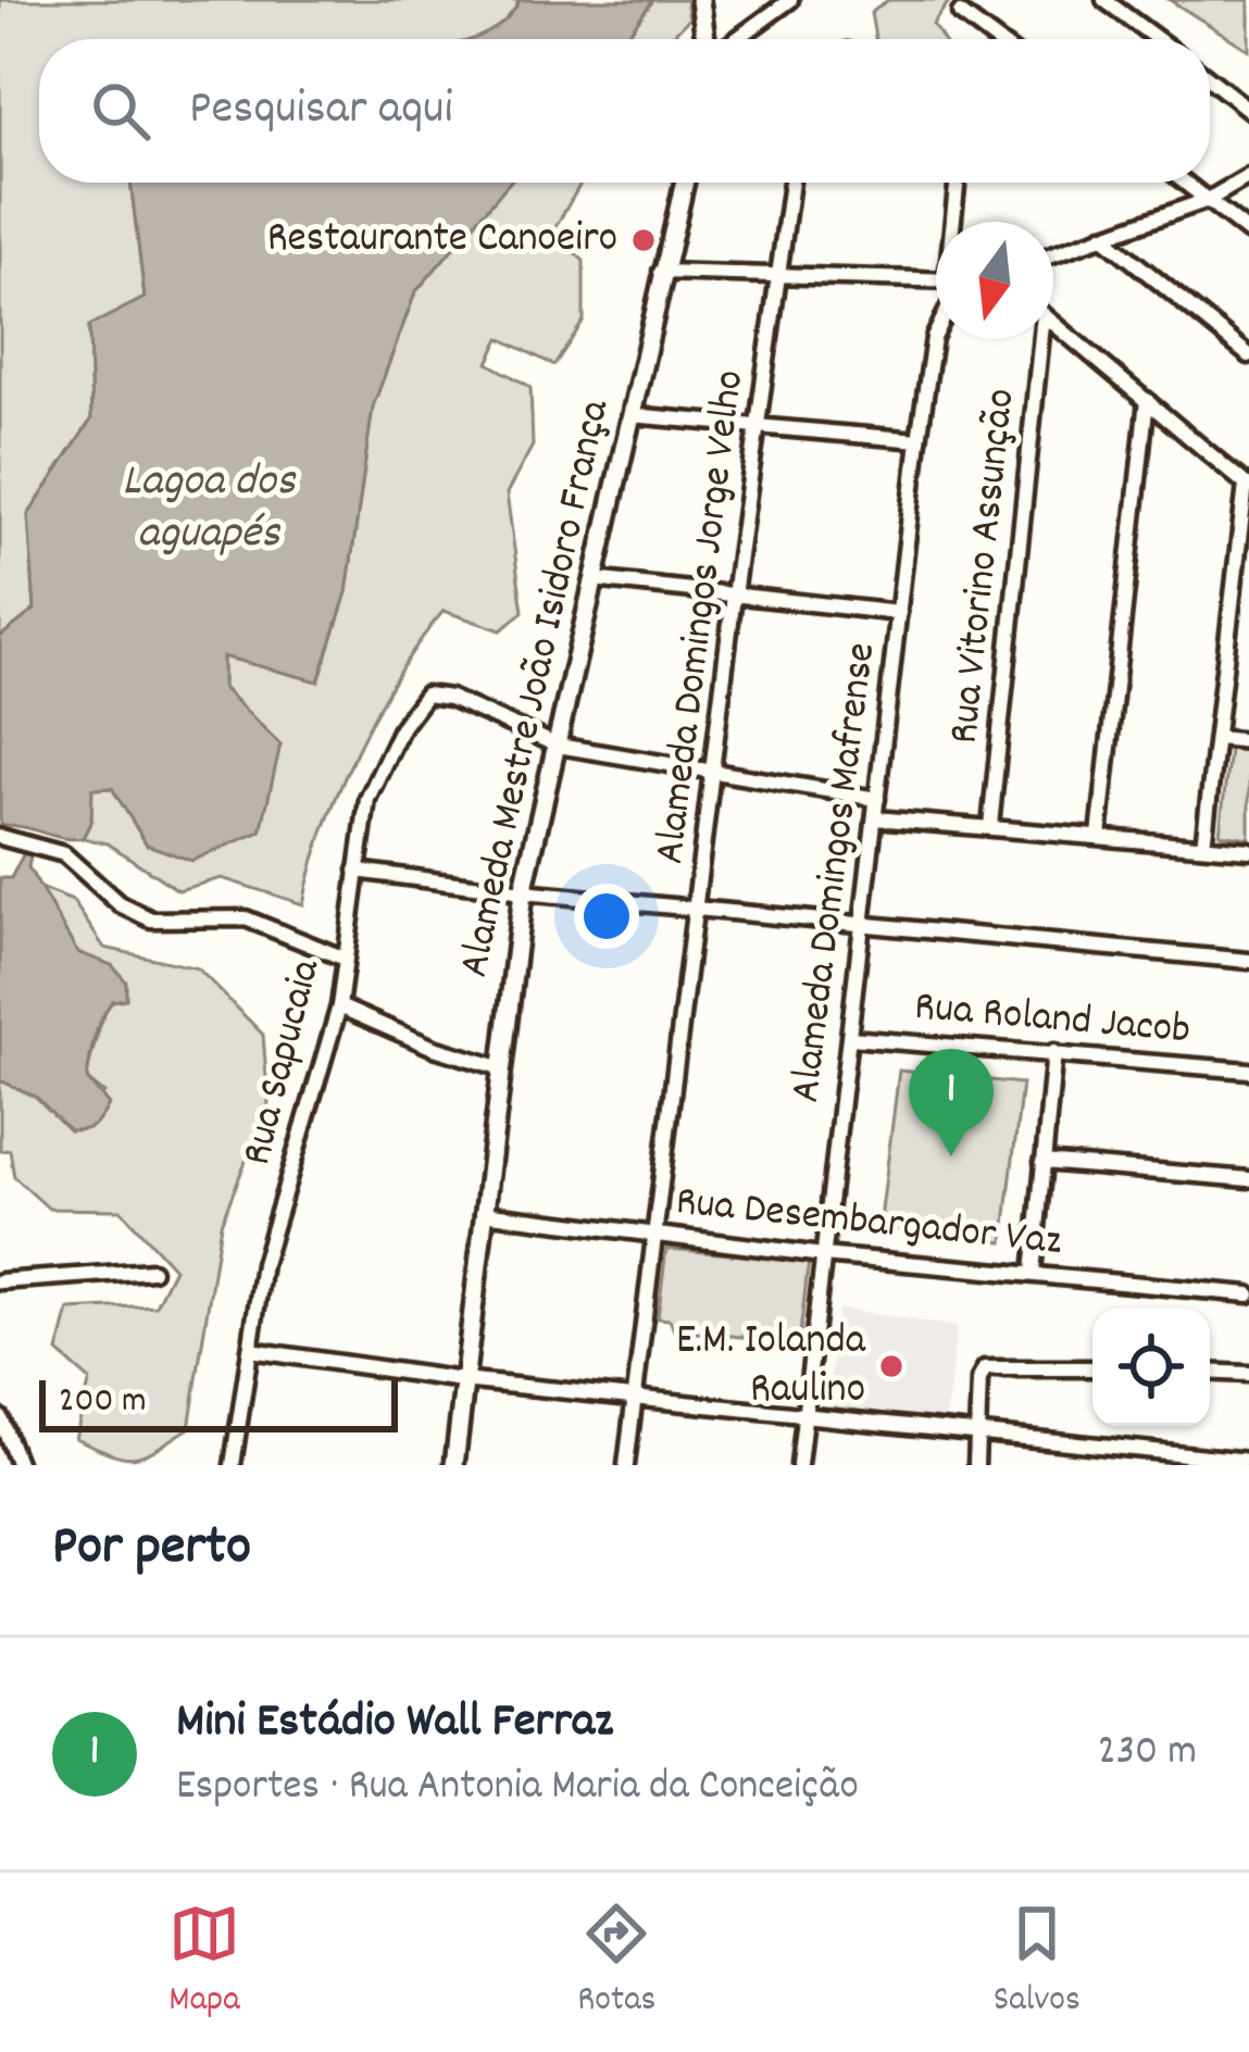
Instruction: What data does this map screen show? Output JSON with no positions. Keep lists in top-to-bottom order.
{
  "streets": {
    "main road": ["Alameda Mestre João Isidoro França"],
    "street": [
      "Rua Vitorino Assunção",
      "Alameda Domingos Jorge Velho",
      "Alameda Domingos Mafrense",
      "Rua Roland Jacob",
      "Rua Sapucaia",
      "Rua Desembargador Vaz"
    ]
  },
  "crossings": [
    ["Alameda Domingos Jorge Velho", "Rua Desembargador Vaz"],
    ["Alameda Mestre João Isidoro França", "Rua Sapucaia"],
    ["Alameda Mestre João Isidoro França", "Rua Desembargador Vaz"],
    ["Alameda Domingos Mafrense", "Rua Roland Jacob"],
    ["Alameda Domingos Mafrense", "Rua Desembargador Vaz"]
  ],
  "water": ["Lagoa dos aguapés"],
  "places": ["Restaurante Canoeiro", "E.M. Iolanda Raulino"],
  "scale_bar": "200 m",
  "north": "bottom",
  "page": {
    "search": "Pesquisar aqui",
    "pins": "1",
    "scale": "200 m",
    "heading": "Por perto",
    "list": [
      {
        "mark": "1",
        "name": "Mini Estádio Wall Ferraz",
        "note": "Esportes · Rua Antonia Maria da Conceição",
        "value": "230 m"
      }
    ],
    "nav": ["Mapa", "Rotas", "Salvos"]
  }
}
